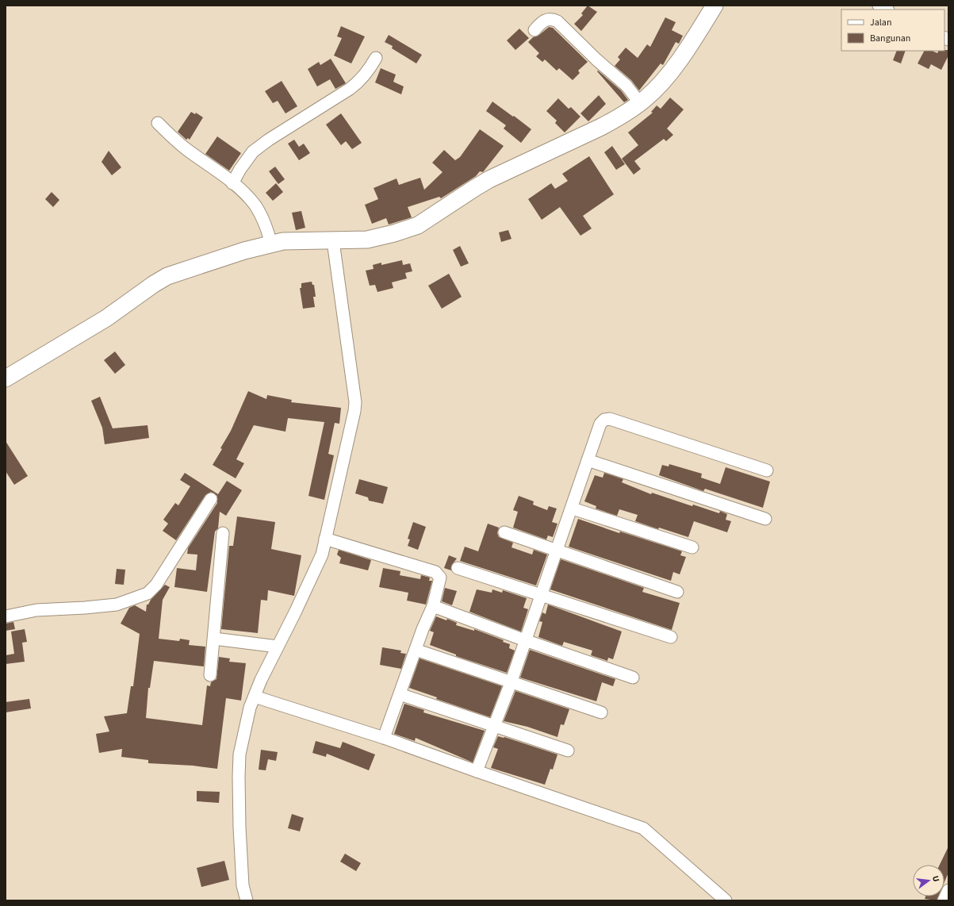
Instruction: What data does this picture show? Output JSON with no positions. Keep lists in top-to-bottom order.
{
  "legend": ["Jalan", "Bangunan"],
  "north": "right"
}
